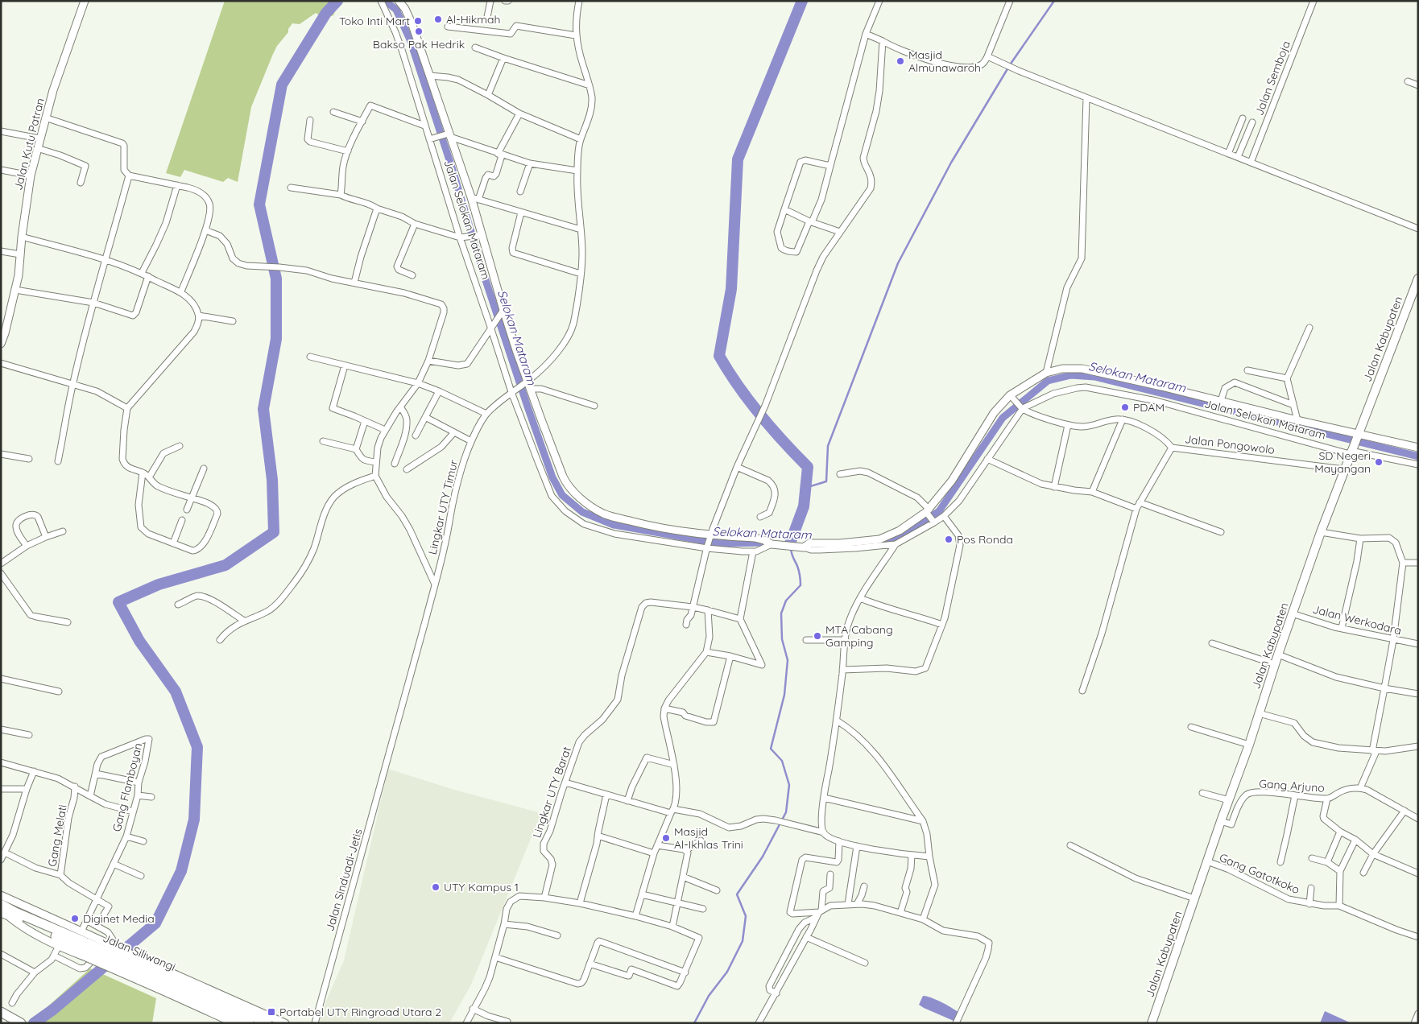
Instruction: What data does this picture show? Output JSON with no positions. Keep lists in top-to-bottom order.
{
  "streets": {
    "main road": ["Jalan Kabupaten", "Jalan Siliwangi"],
    "street": [
      "Jalan Semboja",
      "Jalan Kutu Patran",
      "Jalan Selokan Mataram",
      "Jalan Pongowolo",
      "Lingkar UTY Timur",
      "Jalan Werkodara",
      "Gang Arjuno",
      "Gang Flamboyan",
      "Lingkar UTY Barat",
      "Gang Melati",
      "Gang Gatotkoko",
      "Jalan Sinduadi-Jetis"
    ]
  },
  "crossings": [
    ["Jalan Selokan Mataram", "Jalan Kabupaten"],
    ["Jalan Selokan Mataram", "Lingkar UTY Timur"],
    ["Jalan Kabupaten", "Jalan Pongowolo"],
    ["Jalan Kabupaten", "Jalan Werkodara"],
    ["Jalan Kabupaten", "Gang Arjuno"],
    ["Jalan Kabupaten", "Gang Gatotkoko"],
    ["Lingkar UTY Timur", "Jalan Sinduadi-Jetis"]
  ],
  "water": ["Selokan Mataram"],
  "places": {
    "other": [
      "Al-Hikmah",
      "Toko Inti Mart",
      "Bakso Pak Hedrik",
      "Masjid Almunawaroh",
      "PDAM",
      "SD Negeri Mayangan",
      "Pos Ronda",
      "MTA Cabang Gamping",
      "Masjid Al-Ikhlas Trini",
      "UTY Kampus 1",
      "Diginet Media"
    ],
    "transit": ["Portabel UTY Ringroad Utara 2"]
  }
}
